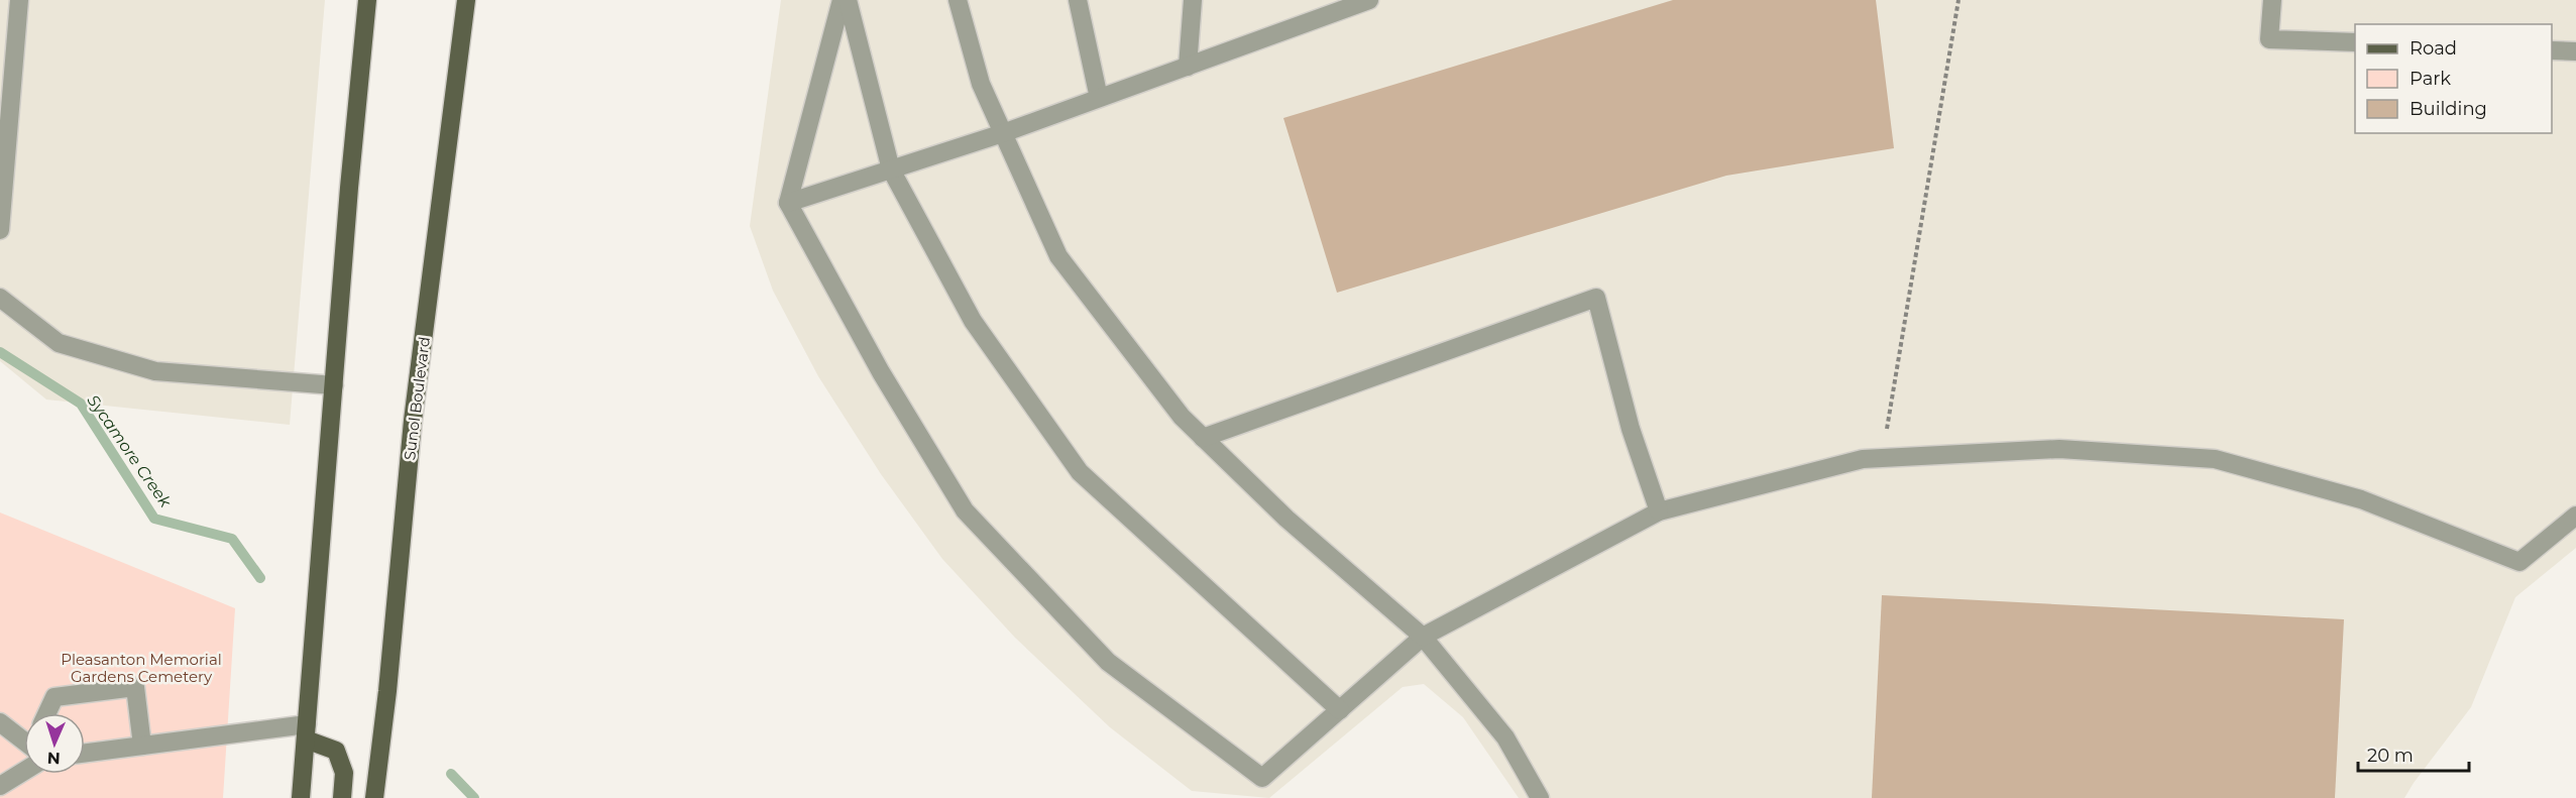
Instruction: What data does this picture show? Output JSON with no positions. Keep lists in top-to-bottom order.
{
  "streets": {
    "main road": ["Sunol Boulevard"]
  },
  "water": ["Sycamore Creek"],
  "parks": ["Pleasanton Memorial Gardens Cemetery"],
  "legend": ["Road", "Park", "Building"],
  "scale_bar": "20 m",
  "north": "bottom"
}
